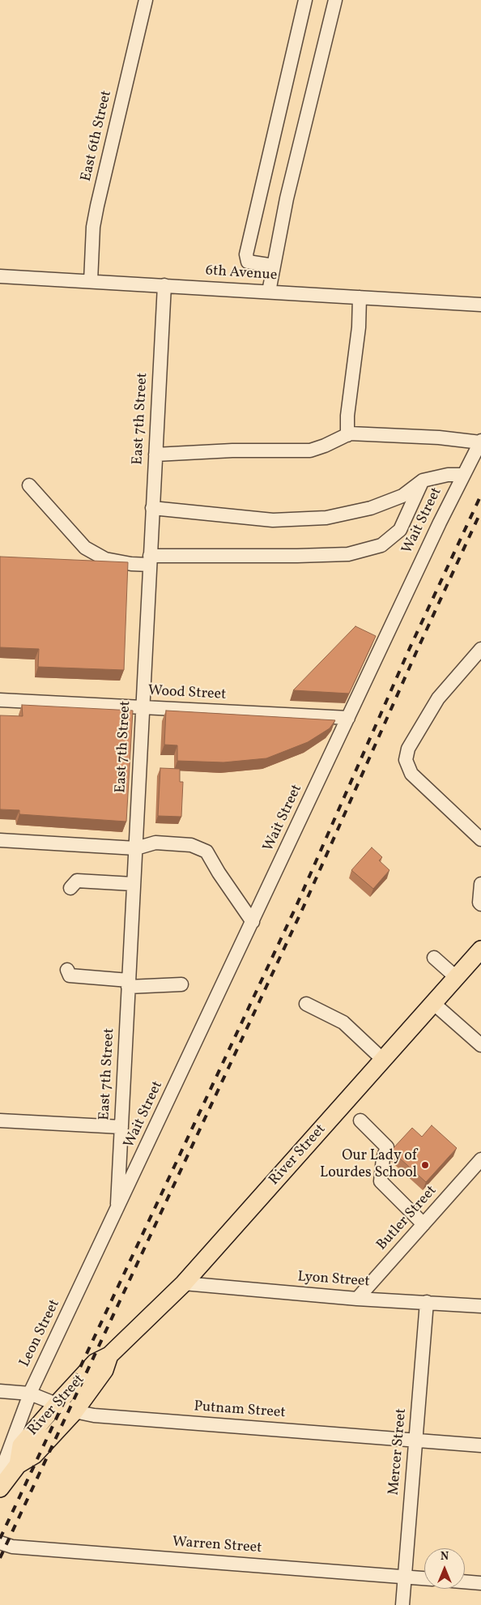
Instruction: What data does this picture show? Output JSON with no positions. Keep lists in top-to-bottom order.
{
  "streets": {
    "main road": ["River Street"],
    "street": [
      "East 6th Street",
      "6th Avenue",
      "East 7th Street",
      "Wait Street",
      "Wood Street",
      "Butler Street",
      "Lyon Street",
      "Leon Street",
      "Putnam Street",
      "Mercer Street",
      "Warren Street"
    ]
  },
  "crossings": [
    ["East 6th Street", "6th Avenue"],
    ["6th Avenue", "East 7th Street"],
    ["East 7th Street", "Wait Street"],
    ["East 7th Street", "Wood Street"],
    ["East 7th Street", "Leon Street"],
    ["Wait Street", "Wood Street"],
    ["Wait Street", "Leon Street"],
    ["River Street", "Lyon Street"],
    ["River Street", "Putnam Street"],
    ["Butler Street", "Lyon Street"],
    ["Lyon Street", "Mercer Street"],
    ["Leon Street", "Putnam Street"],
    ["Putnam Street", "Mercer Street"],
    ["Mercer Street", "Warren Street"]
  ],
  "places": ["Our Lady of Lourdes School"],
  "north": "top"
}
